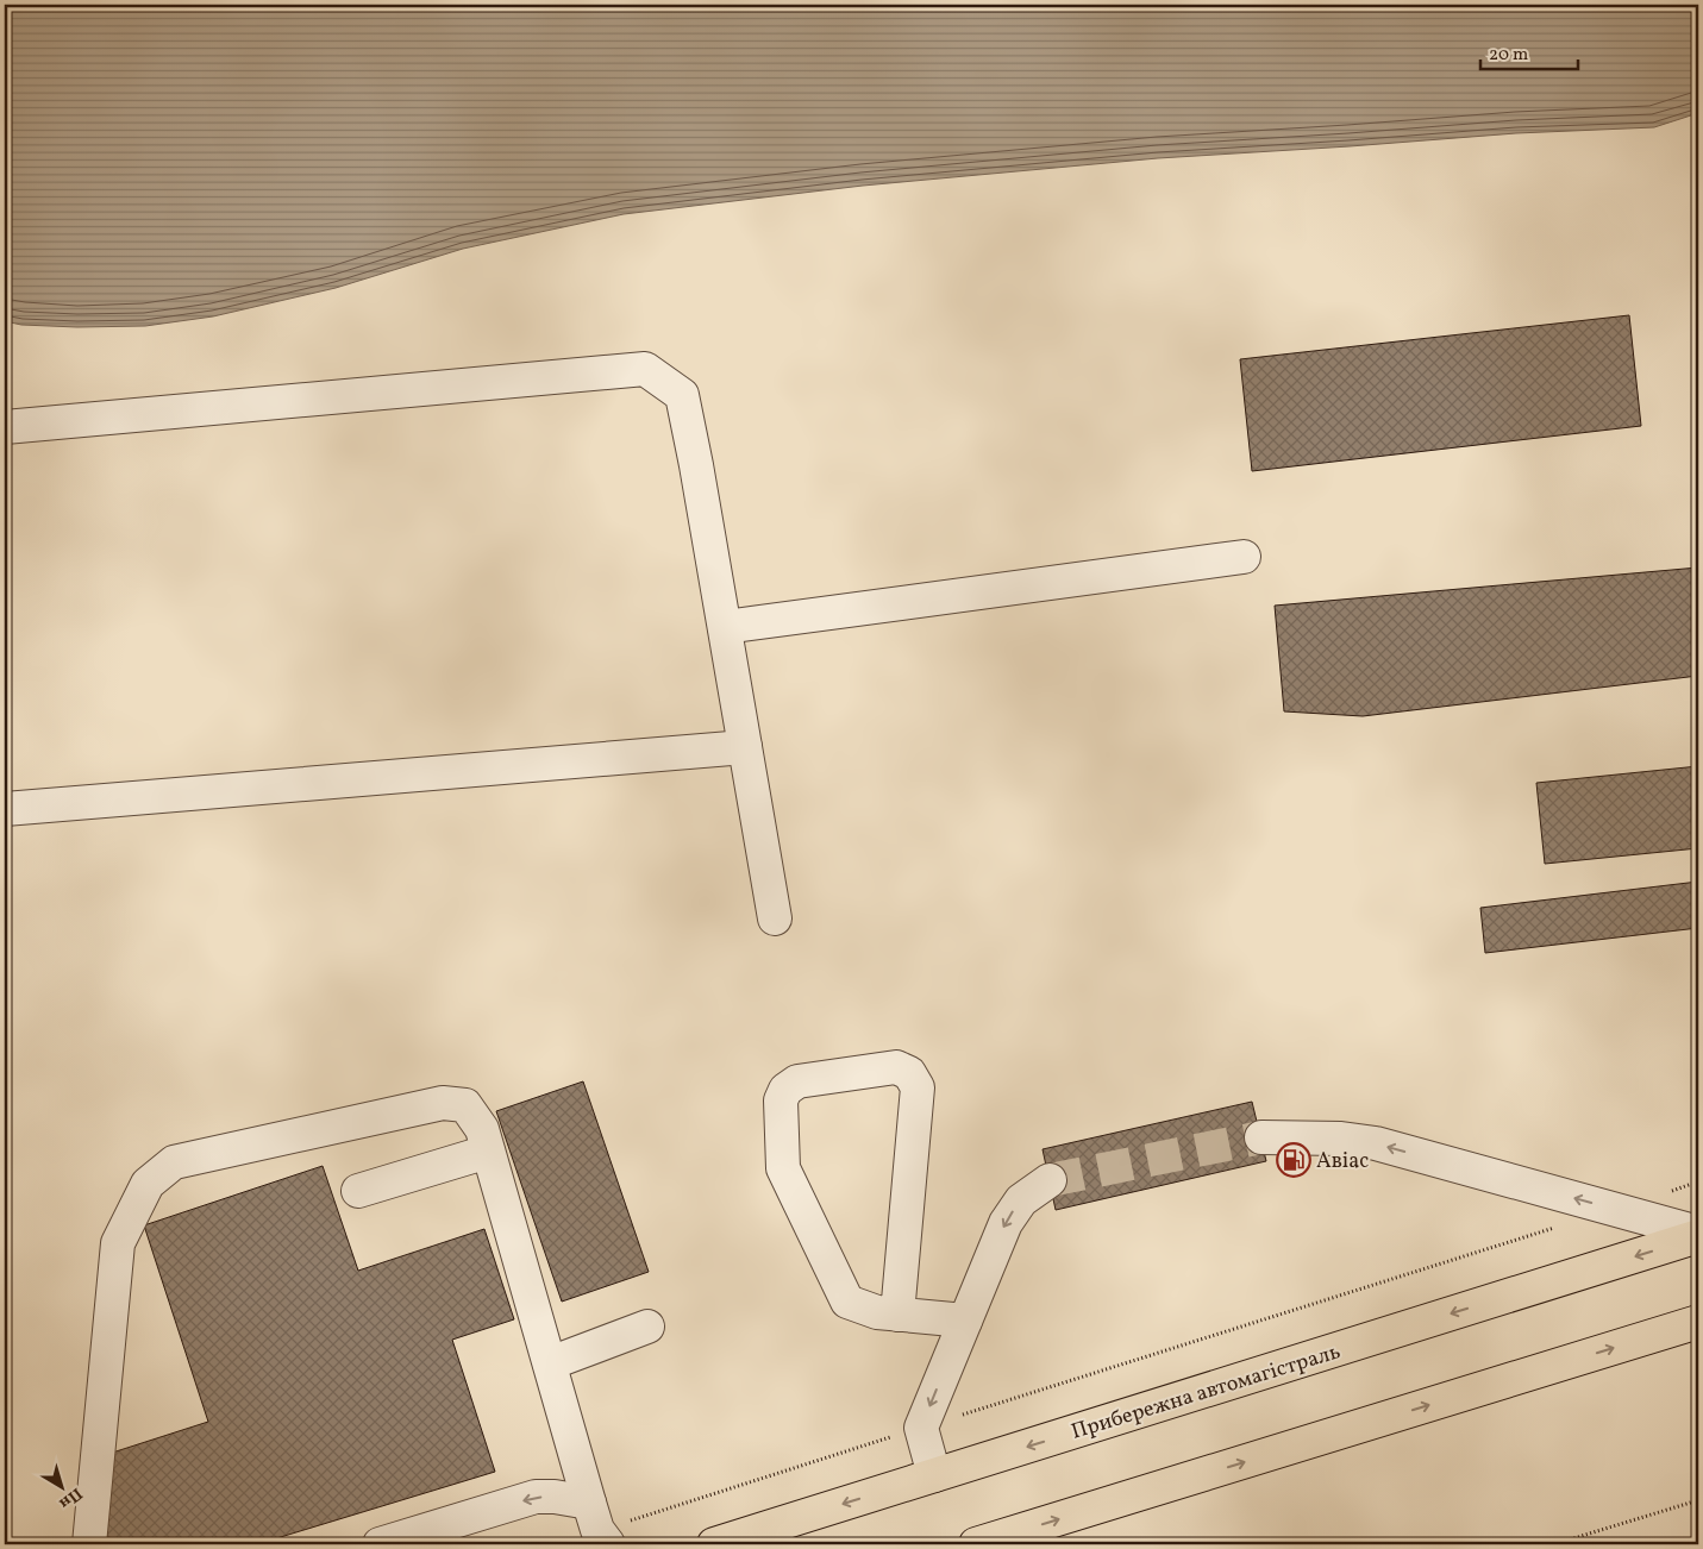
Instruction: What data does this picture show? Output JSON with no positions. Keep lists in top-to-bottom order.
{
  "streets": {
    "main road": ["Прибережна автомагістраль"]
  },
  "places": {
    "fuel station": ["Авіас"]
  },
  "scale_bar": "20 m",
  "north": "bottom right"
}
